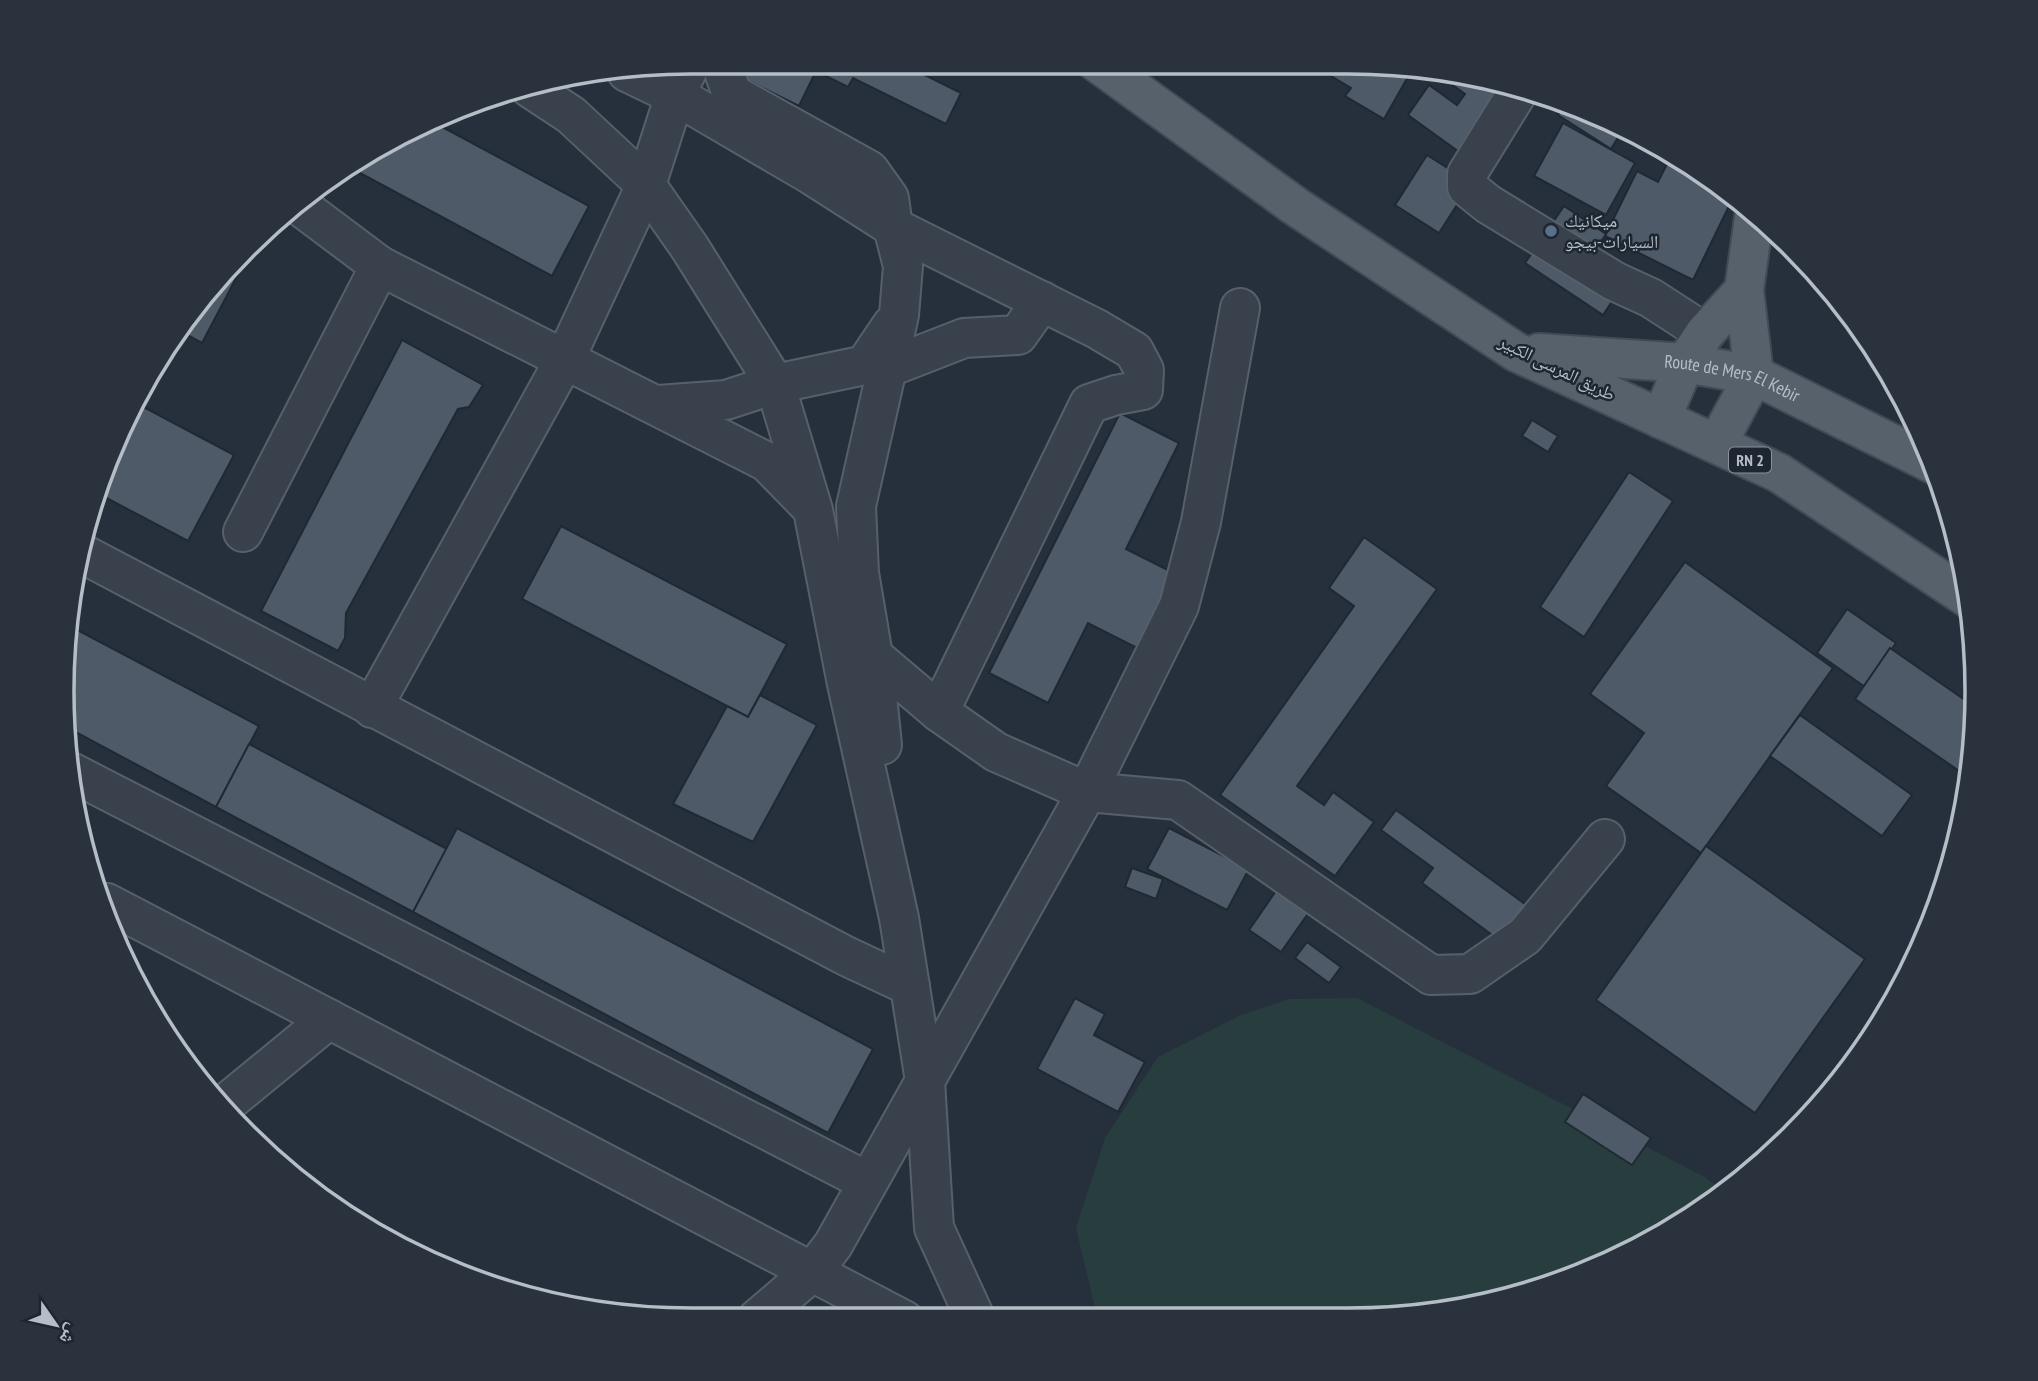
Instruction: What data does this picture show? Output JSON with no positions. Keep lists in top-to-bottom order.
{
  "streets": {
    "main road": ["طريق المرسى الكبير", "Route de Mers El Kebir", "RN 2"]
  },
  "crossings": [
    ["طريق المرسى الكبير", "Route de Mers El Kebir"]
  ],
  "places": ["ميكانيك السيارات-بيجو"],
  "north": "bottom right"
}
